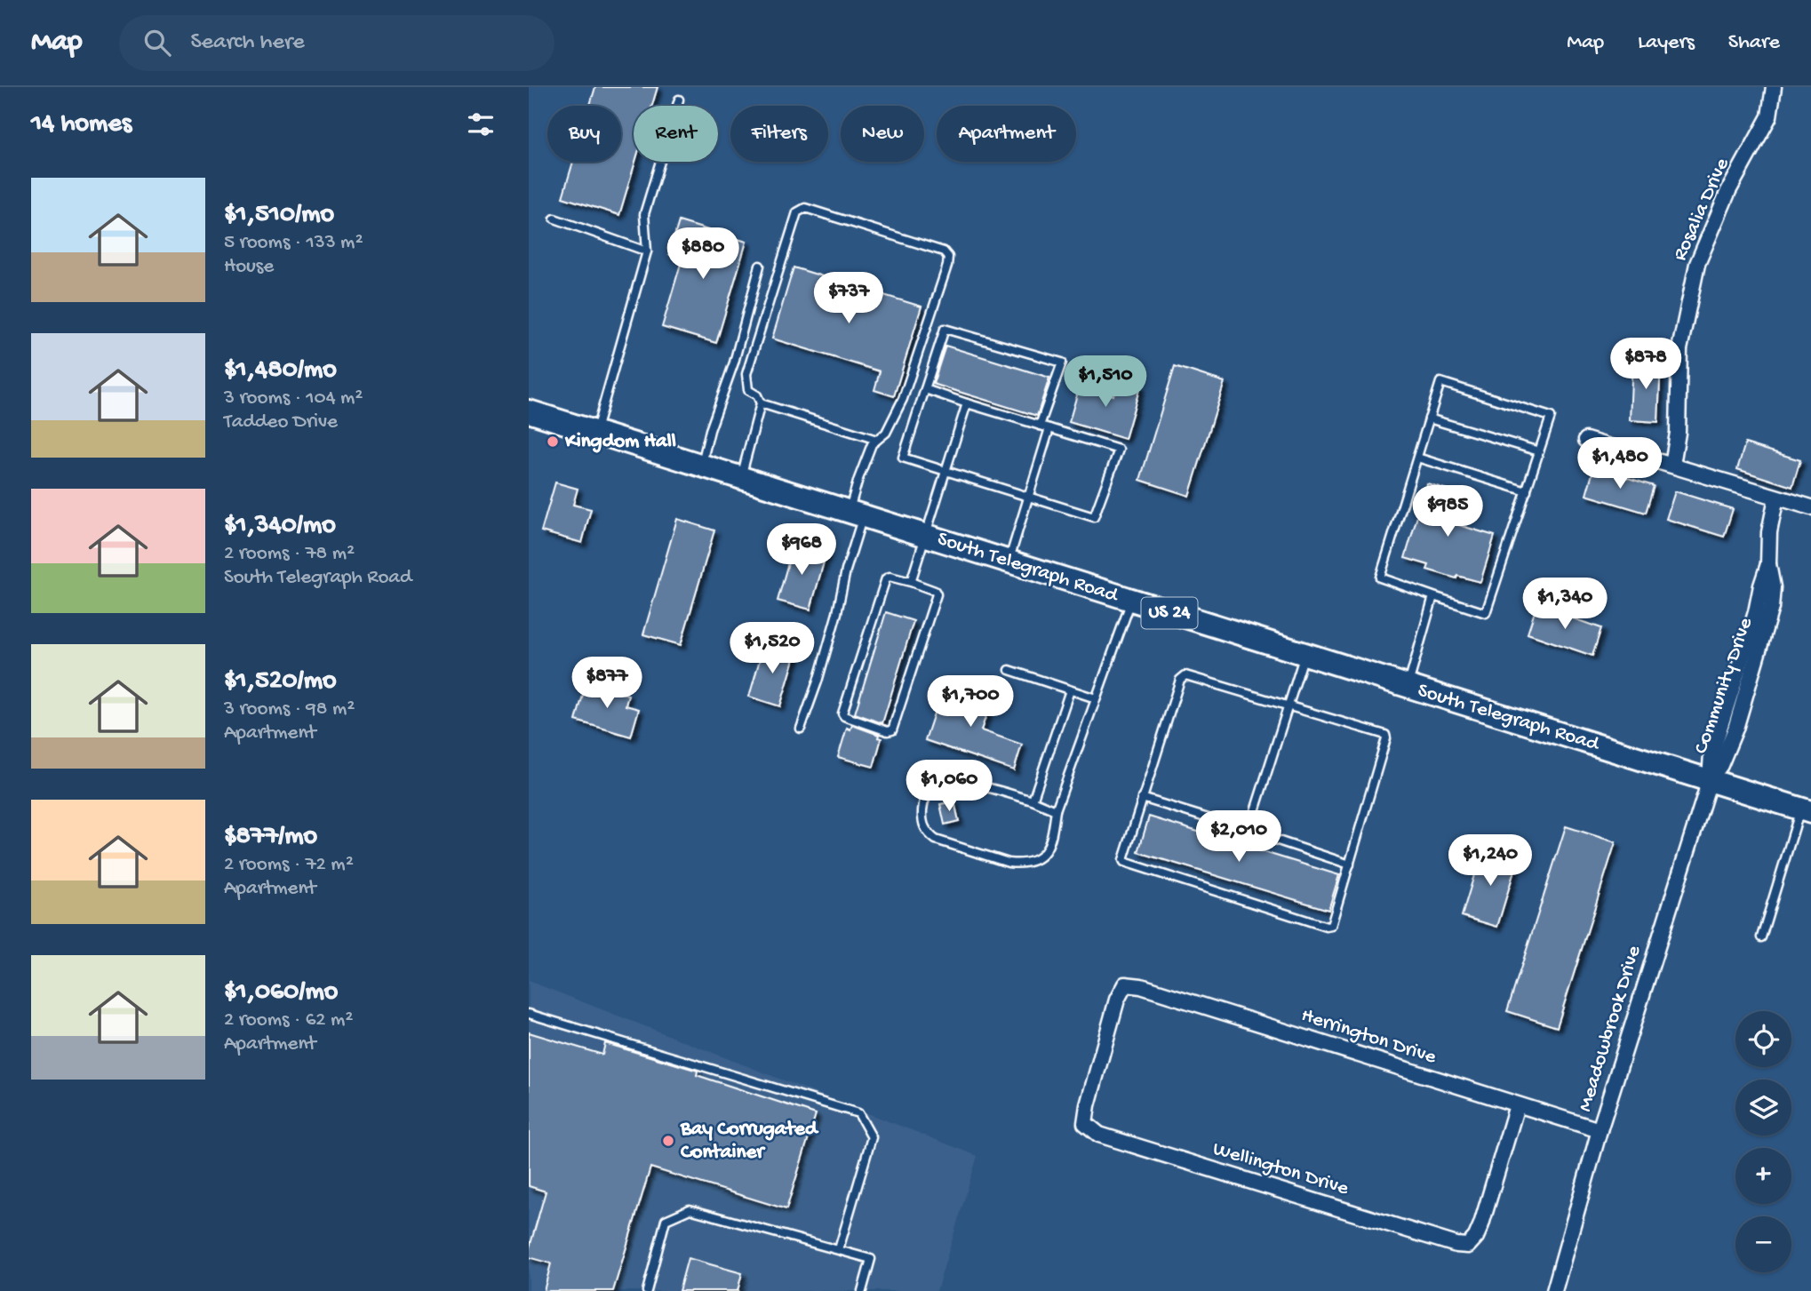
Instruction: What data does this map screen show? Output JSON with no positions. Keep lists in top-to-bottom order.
{
  "streets": {
    "main road": ["South Telegraph Road", "US 24"],
    "street": [
      "Rosalia Drive",
      "Community Drive",
      "Meadowbrook Drive",
      "Herrington Drive",
      "Wellington Drive"
    ]
  },
  "crossings": [
    ["South Telegraph Road", "Community Drive"],
    ["South Telegraph Road", "Meadowbrook Drive"],
    ["Community Drive", "Meadowbrook Drive"],
    ["Meadowbrook Drive", "Herrington Drive"],
    ["Herrington Drive", "Wellington Drive"]
  ],
  "places": ["Kingdom Hall", "Bay Corrugated Container"],
  "page": {
    "header": "Map",
    "search": "Search here",
    "nav": ["Map", "Layers", "Share"],
    "heading": "14 homes",
    "chip": [
      "Buy",
      "Rent",
      "Filters",
      "New",
      "Apartment"
    ],
    "list": [
      {
        "name": "$1,510/mo",
        "note": "5 rooms · 133 m² · House"
      },
      {
        "name": "$1,480/mo",
        "note": "3 rooms · 104 m² · Taddeo Drive"
      },
      {
        "name": "$1,340/mo",
        "note": "2 rooms · 78 m² · South Telegraph Road"
      },
      {
        "name": "$1,520/mo",
        "note": "3 rooms · 98 m² · Apartment"
      },
      {
        "name": "$877/mo",
        "note": "2 rooms · 72 m² · Apartment"
      },
      {
        "name": "$1,060/mo",
        "note": "2 rooms · 62 m² · Apartment"
      }
    ],
    "price": [
      "$880",
      "$737",
      "$878",
      "$1,510",
      "$1,480",
      "$985",
      "$968",
      "$1,340",
      "$1,520",
      "$877",
      "$1,700",
      "$1,060",
      "$2,010",
      "$1,240"
    ],
    "map_buttons": ["+", "−"]
  }
}
